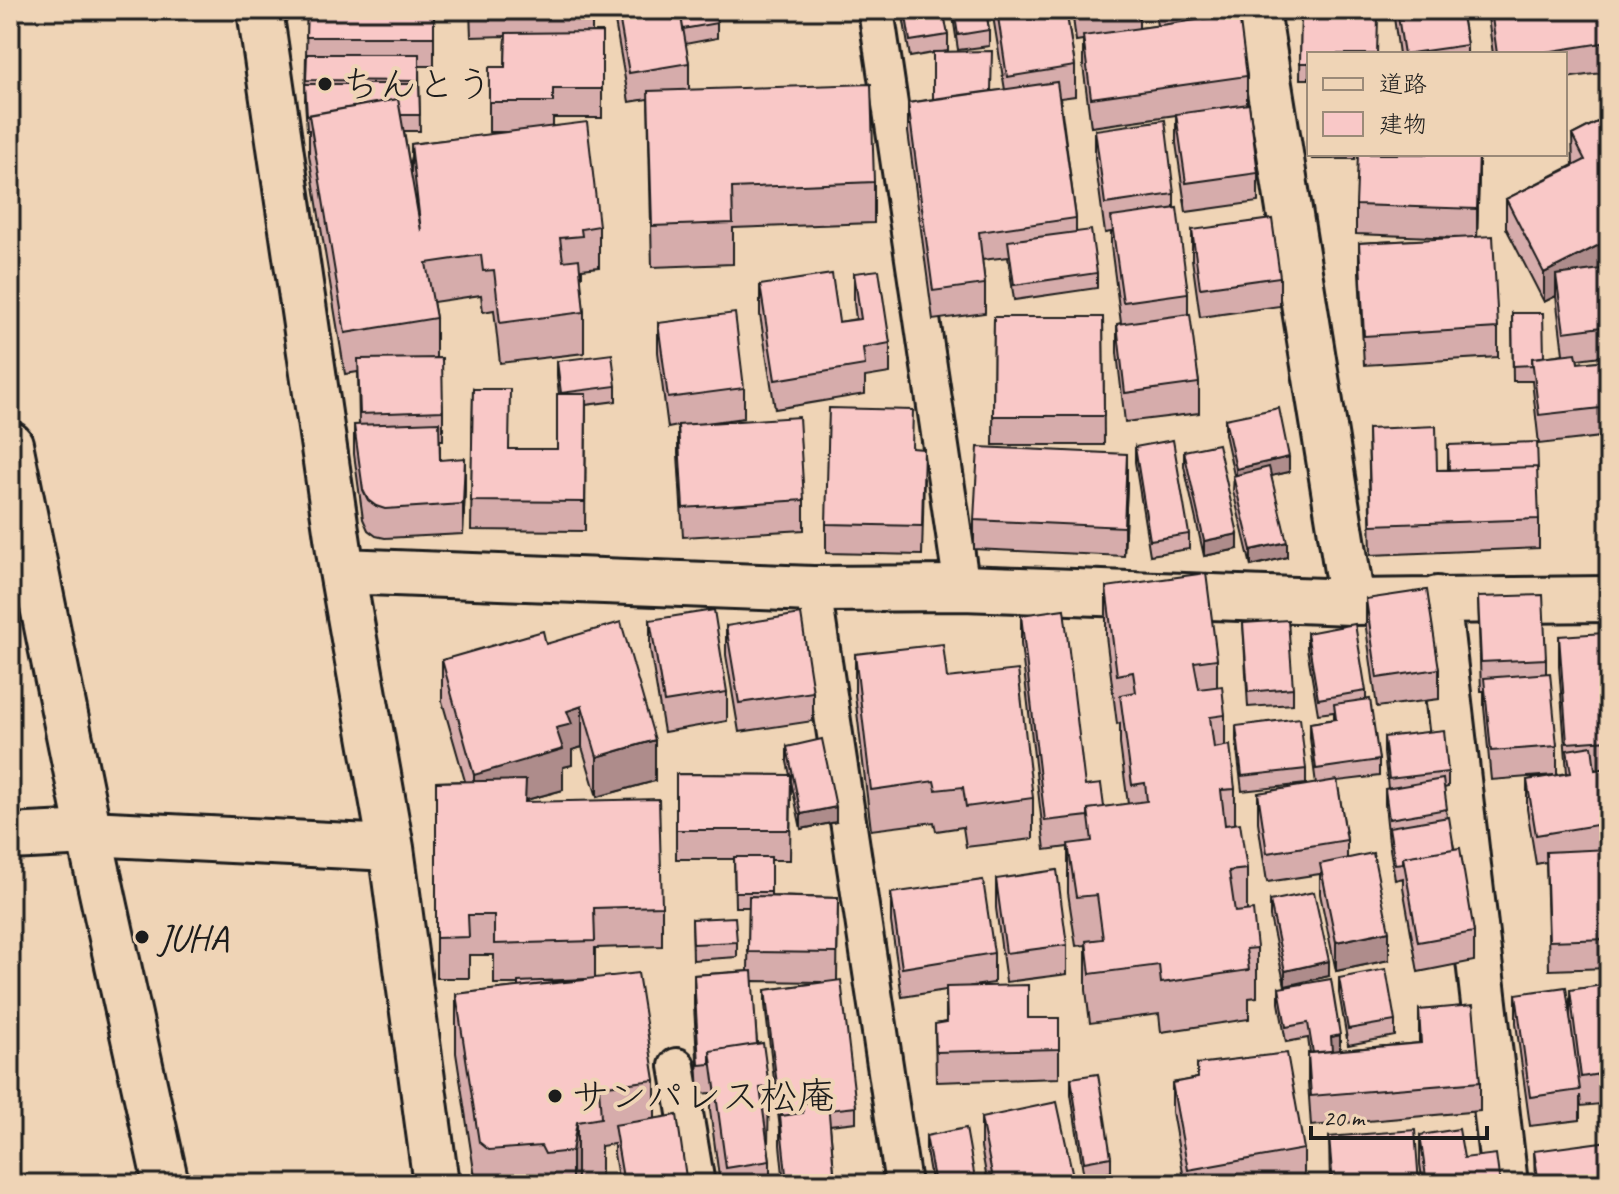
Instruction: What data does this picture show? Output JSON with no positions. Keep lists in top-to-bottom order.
{
  "places": ["ちんとう", "JUHA", "サンパレス松庵"],
  "legend": ["道路", "建物"],
  "scale_bar": "20 m"
}
